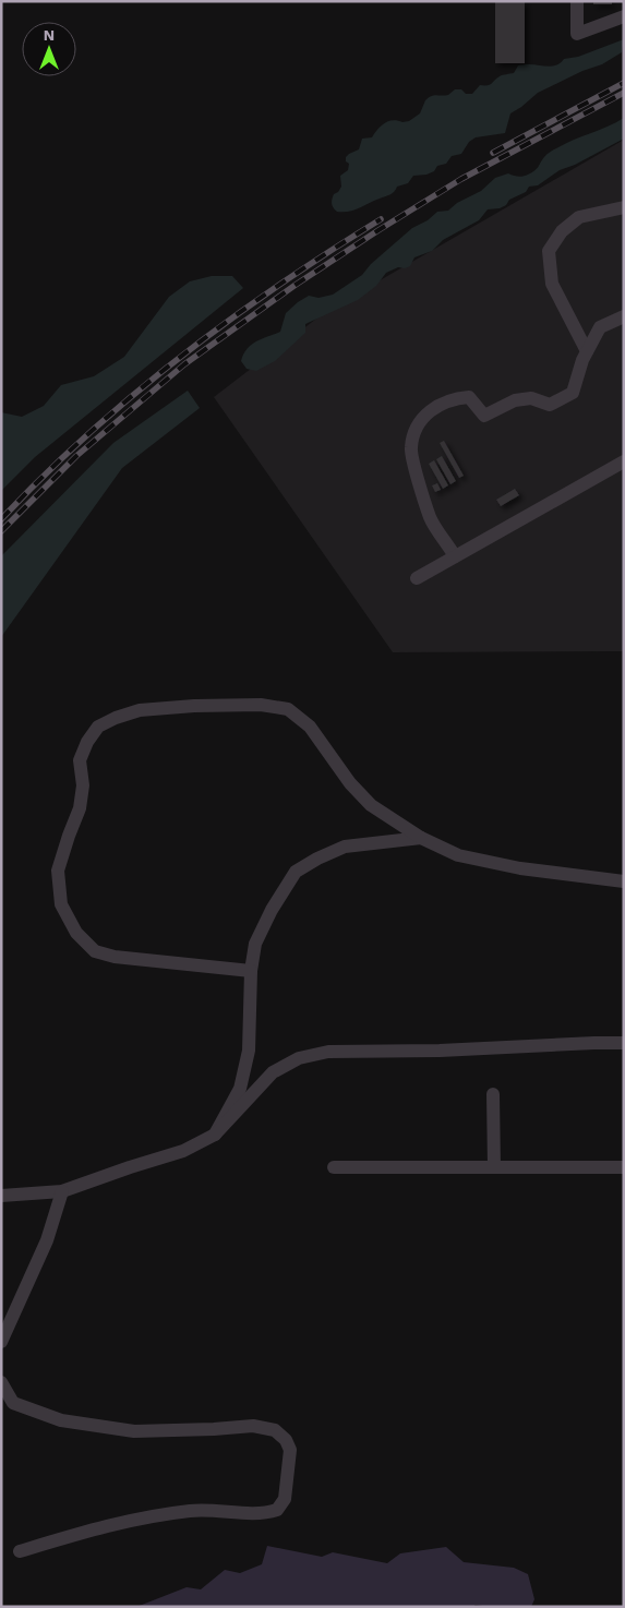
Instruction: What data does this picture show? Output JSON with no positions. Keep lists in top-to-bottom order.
{
  "north": "top"
}
